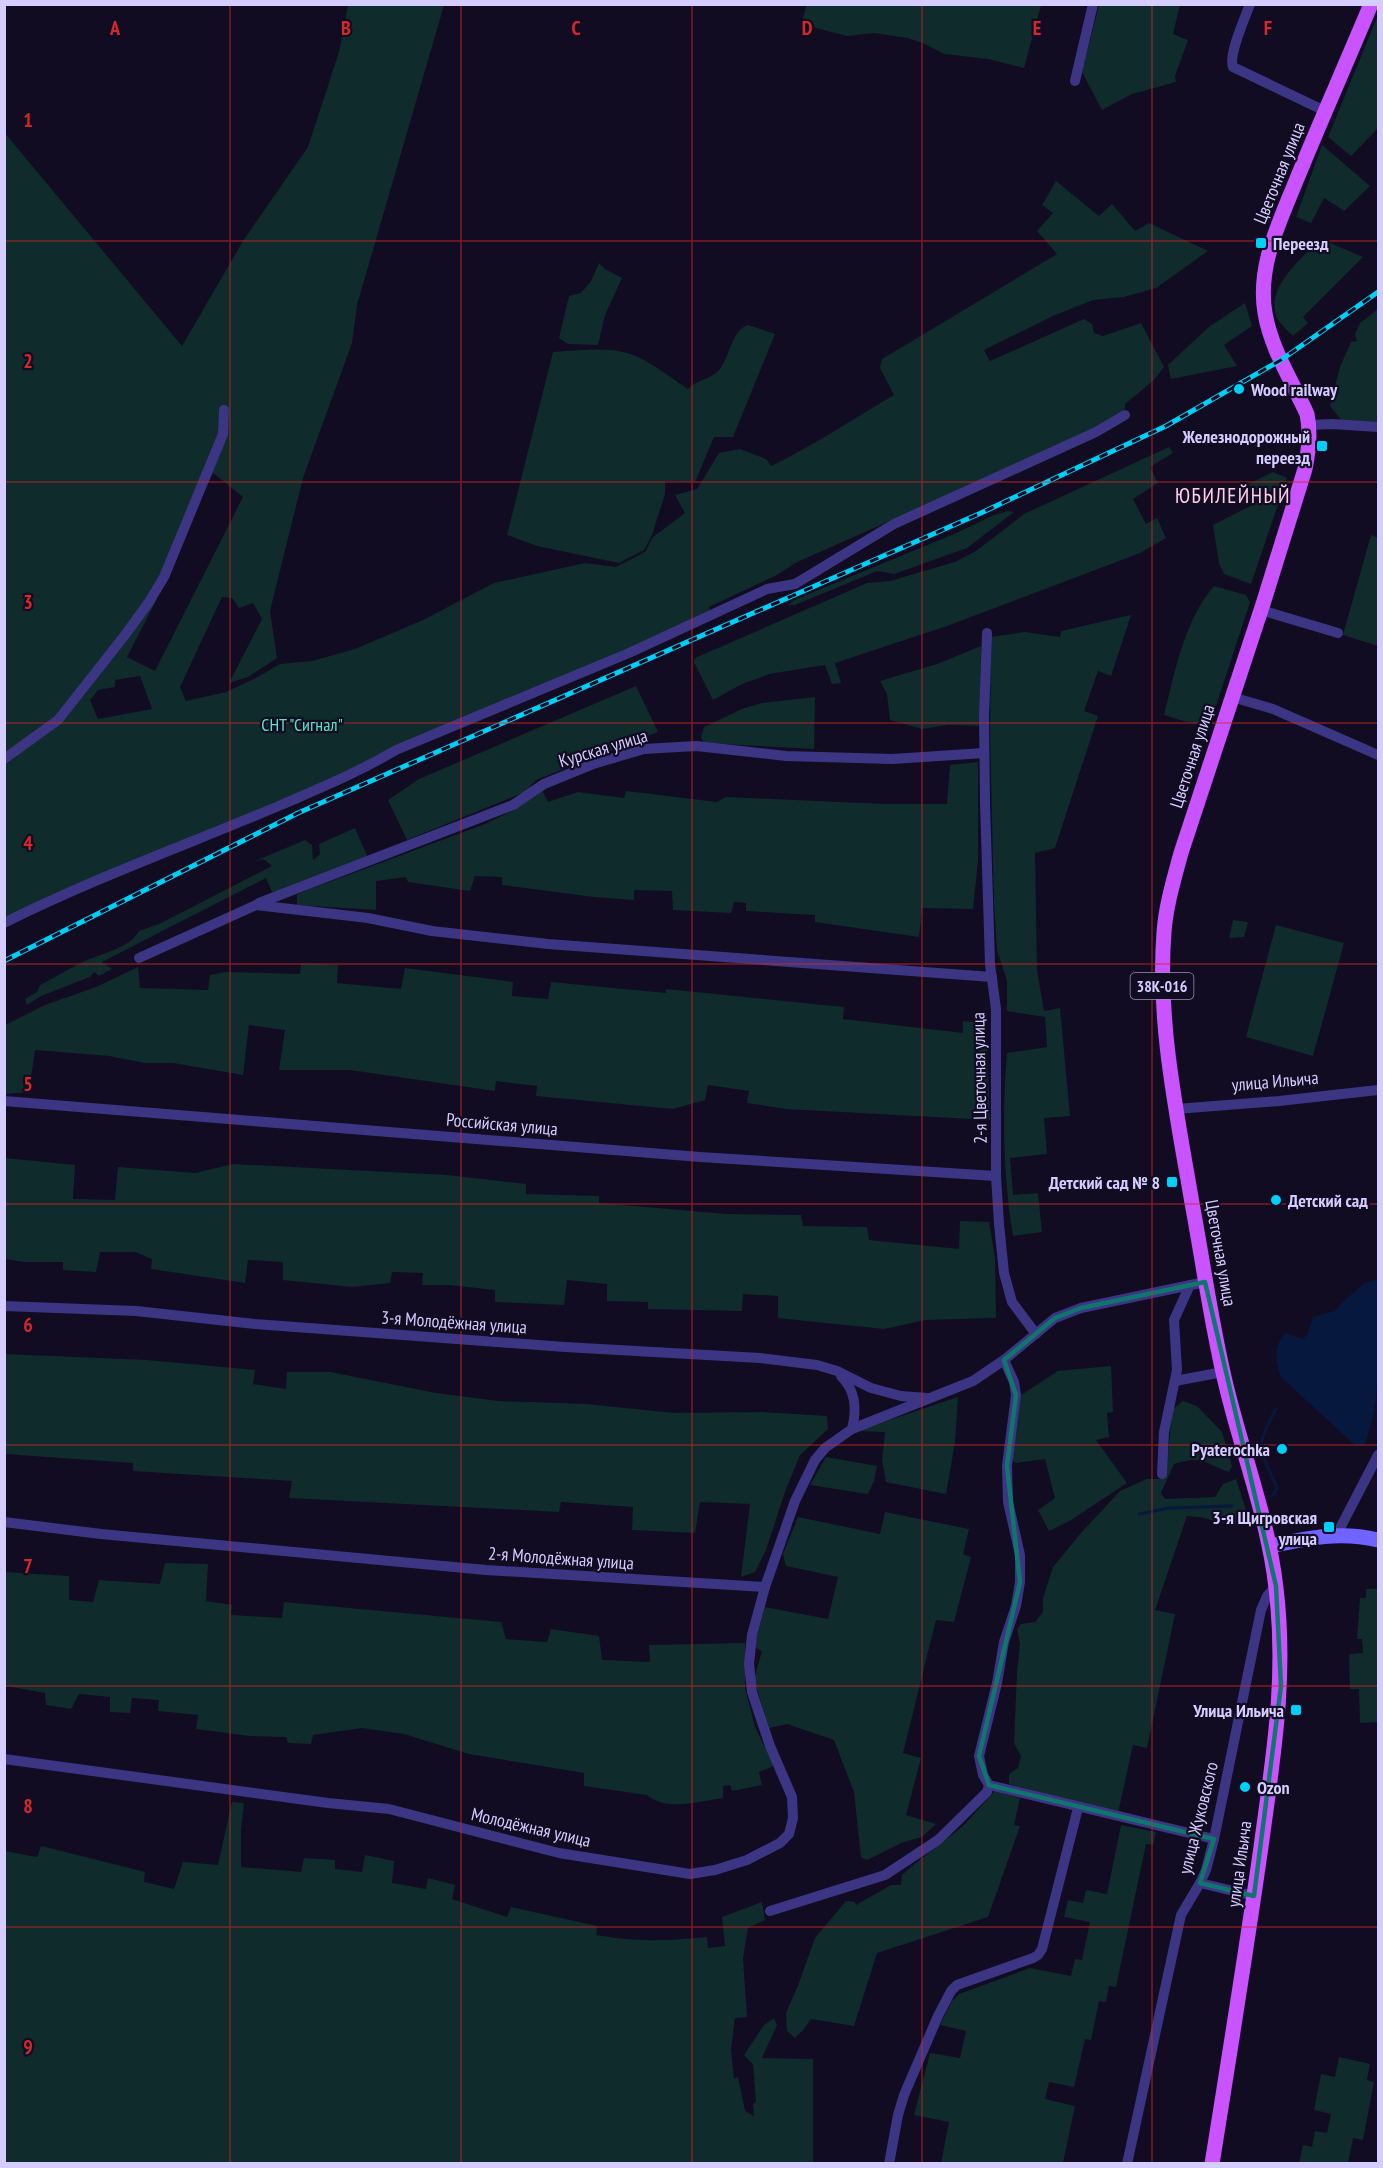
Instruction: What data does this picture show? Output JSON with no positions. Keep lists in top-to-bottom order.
{
  "streets": {
    "main road": ["Цветочная улица", "38К-016", "улица Ильича"],
    "street": [
      "Курская улица",
      "2-я Цветочная улица",
      "Российская улица",
      "3-я Молодёжная улица",
      "2-я Молодёжная улица",
      "улица Жуковского",
      "Молодёжная улица"
    ]
  },
  "crossings": [
    ["Цветочная улица", "улица Ильича"],
    ["Курская улица", "2-я Цветочная улица"],
    ["2-я Цветочная улица", "Российская улица"],
    ["улица Ильича", "улица Жуковского"],
    ["2-я Молодёжная улица", "Молодёжная улица"]
  ],
  "districts": ["ЮБИЛЕЙНЫЙ"],
  "parks": ["СНТ \"Сигнал\""],
  "places": {
    "transit": [
      "Переезд",
      "Железнодорожный переезд",
      "Детский сад № 8",
      "3-я Щигровская улица",
      "Улица Ильича"
    ],
    "other": [
      "Wood railway",
      "Детский сад",
      "Pyaterochka",
      "Ozon"
    ]
  },
  "grid": {
    "columns": [
      "A",
      "B",
      "C",
      "D",
      "E",
      "F"
    ],
    "rows": [
      "1",
      "2",
      "3",
      "4",
      "5",
      "6",
      "7",
      "8",
      "9"
    ]
  }
}
